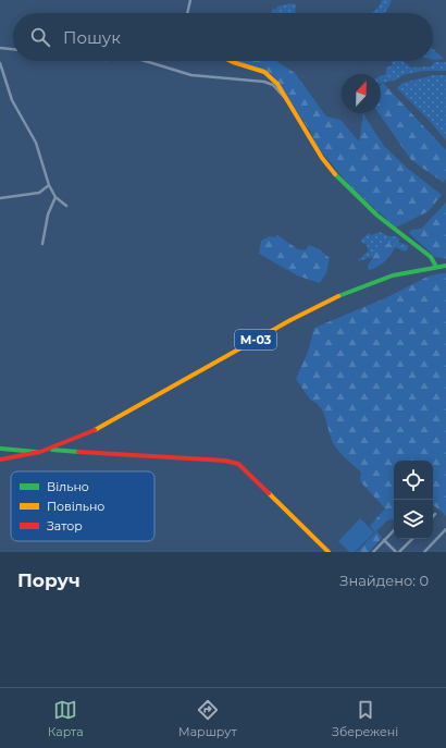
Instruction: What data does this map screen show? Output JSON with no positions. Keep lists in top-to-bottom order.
{
  "streets": {
    "main road": ["М-03"]
  },
  "legend": ["Вільно", "Повільно", "Затор"],
  "north": "top",
  "page": {
    "search": "Пошук",
    "heading": ["Поруч", "Знайдено: 0"],
    "nav": ["Карта", "Маршрут", "Збережені"]
  }
}
